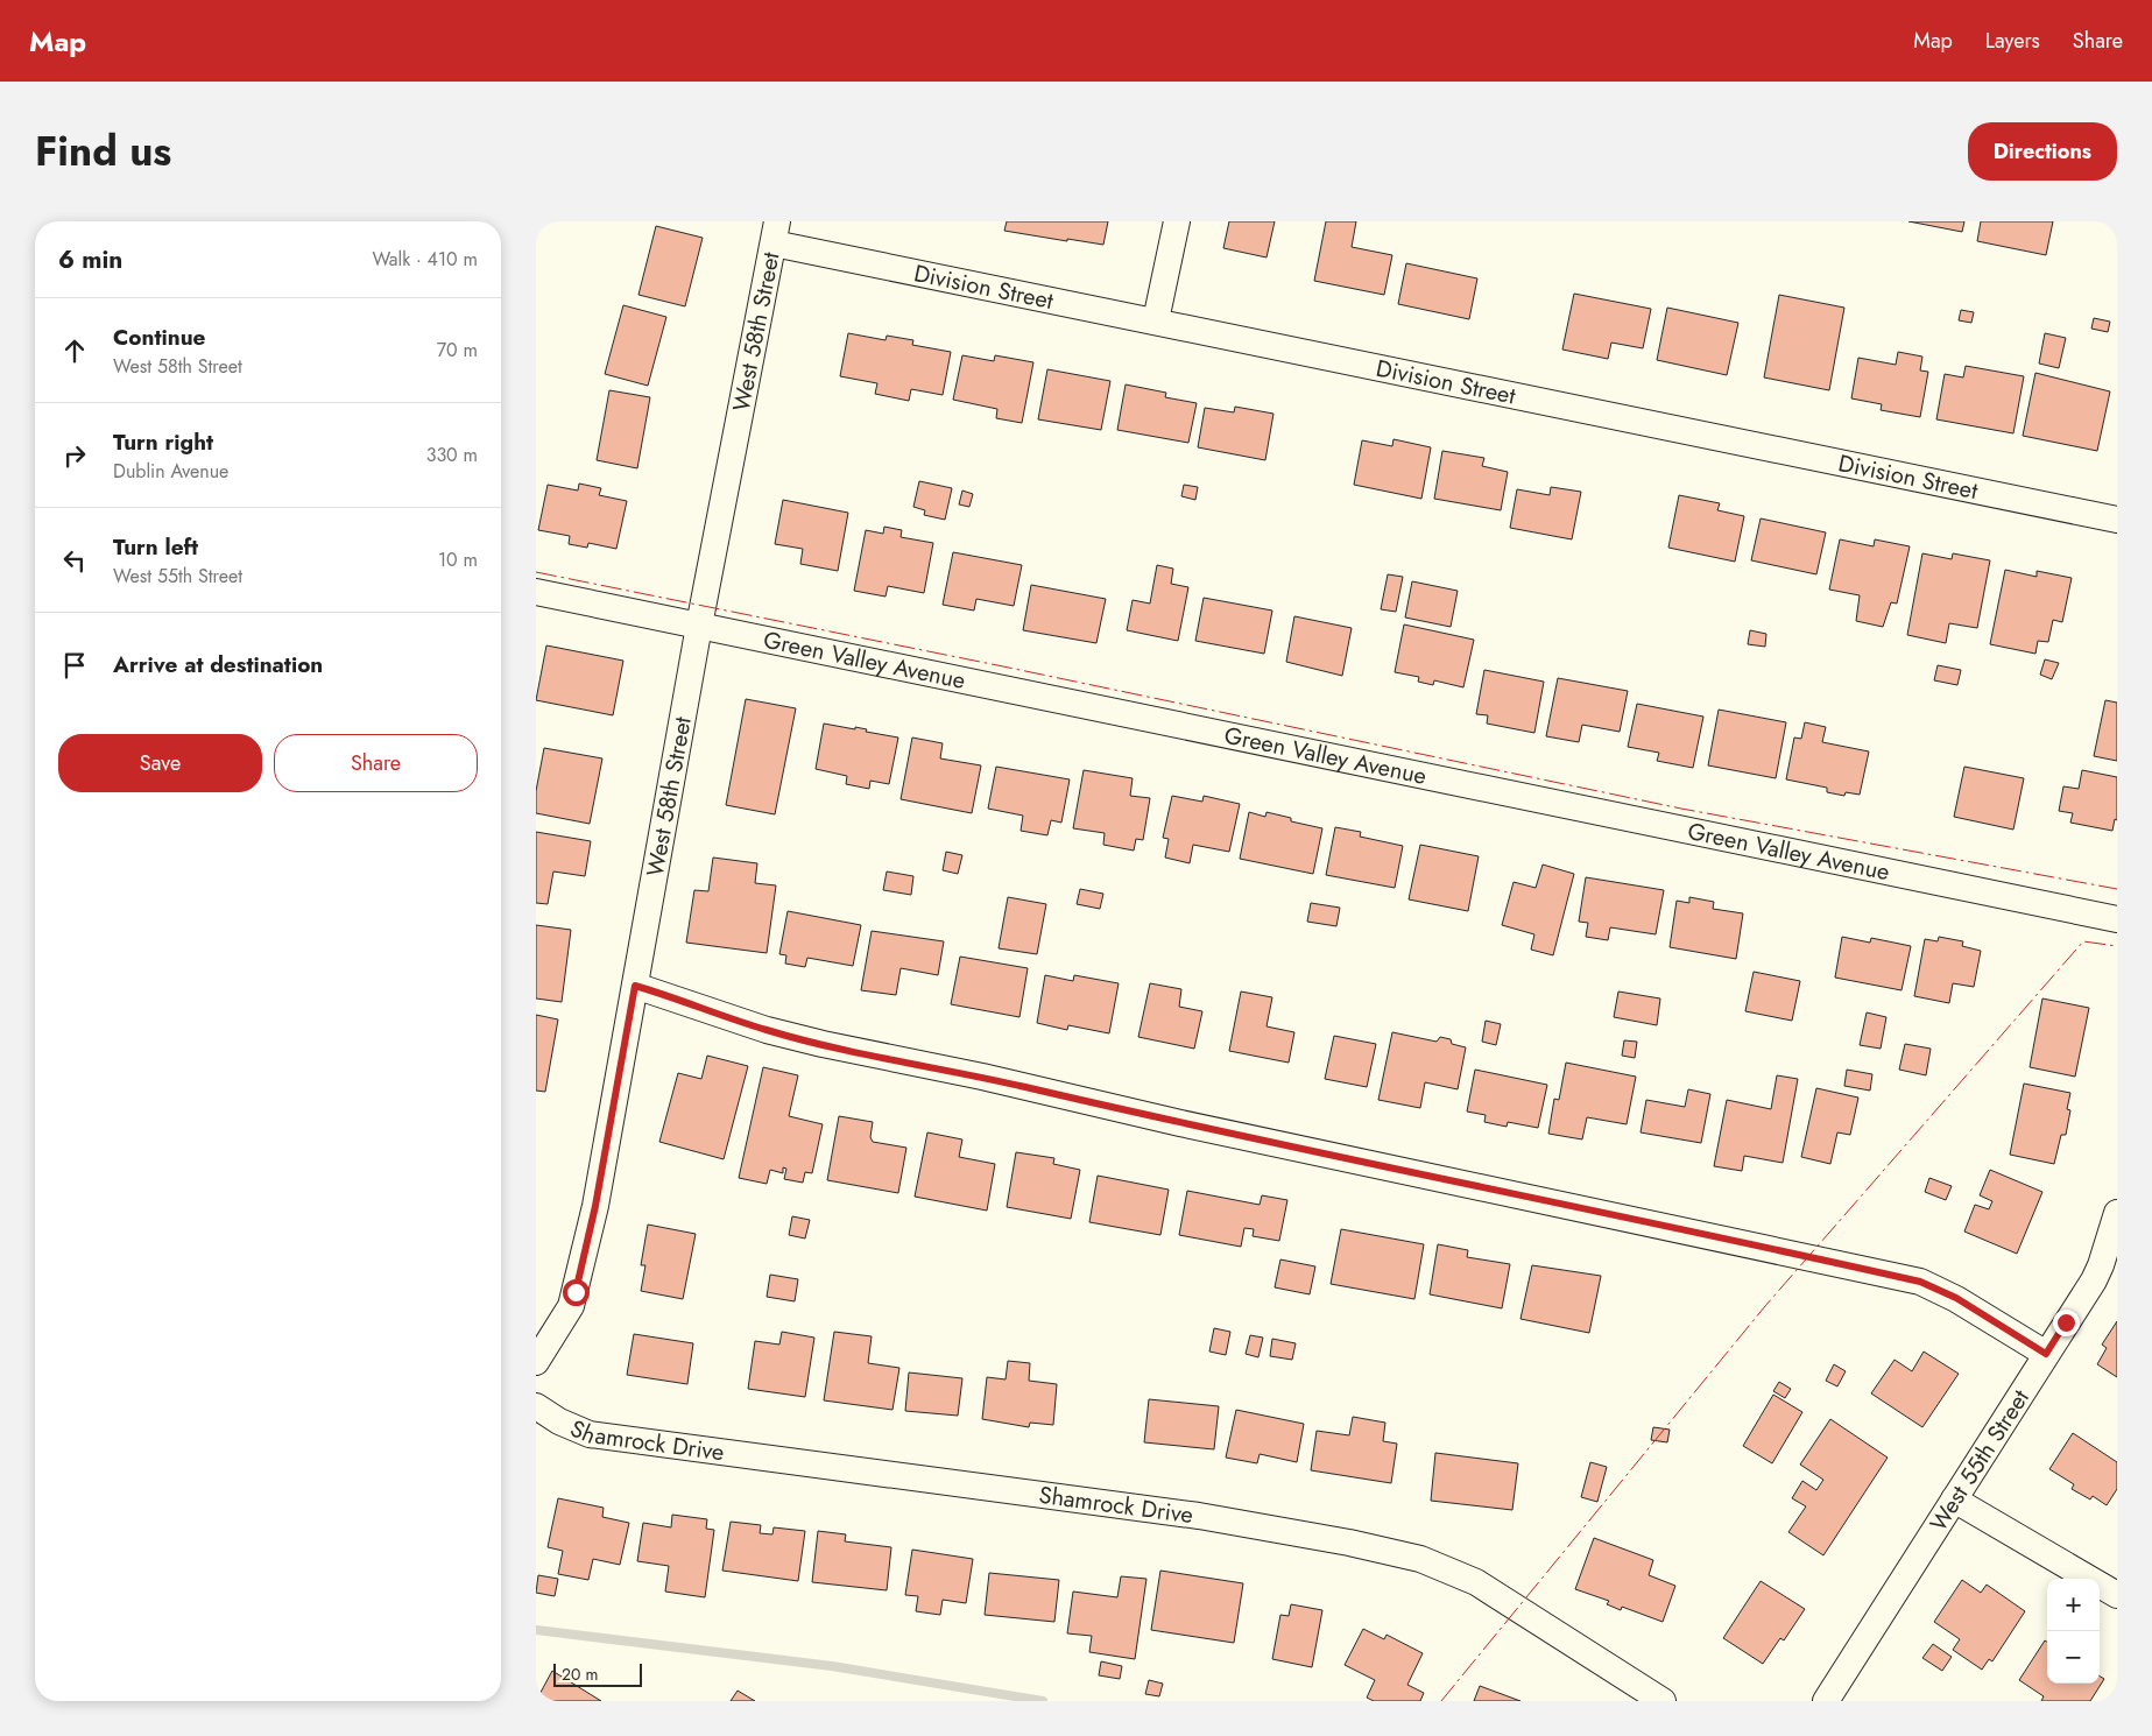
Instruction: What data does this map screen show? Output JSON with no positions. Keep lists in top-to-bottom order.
{
  "streets": {
    "street": [
      "Division Street",
      "West 58th Street",
      "Green Valley Avenue",
      "Shamrock Drive",
      "West 55th Street"
    ]
  },
  "crossings": [
    ["Division Street", "West 58th Street"],
    ["West 58th Street", "Green Valley Avenue"]
  ],
  "scale_bar": "20 m",
  "page": {
    "header": "Map",
    "nav": ["Map", "Layers", "Share"],
    "title": "Find us",
    "buttons": [
      "Directions",
      ["Save", "Share"]
    ],
    "heading": ["6 min", "Walk · 410 m"],
    "list": [
      ["Continue", "West 58th Street", "70 m"],
      ["Turn right", "Dublin Avenue", "330 m"],
      ["Turn left", "West 55th Street", "10 m"],
      "Arrive at destination"
    ],
    "map_buttons": ["+", "−"],
    "scale": "20 m"
  }
}
